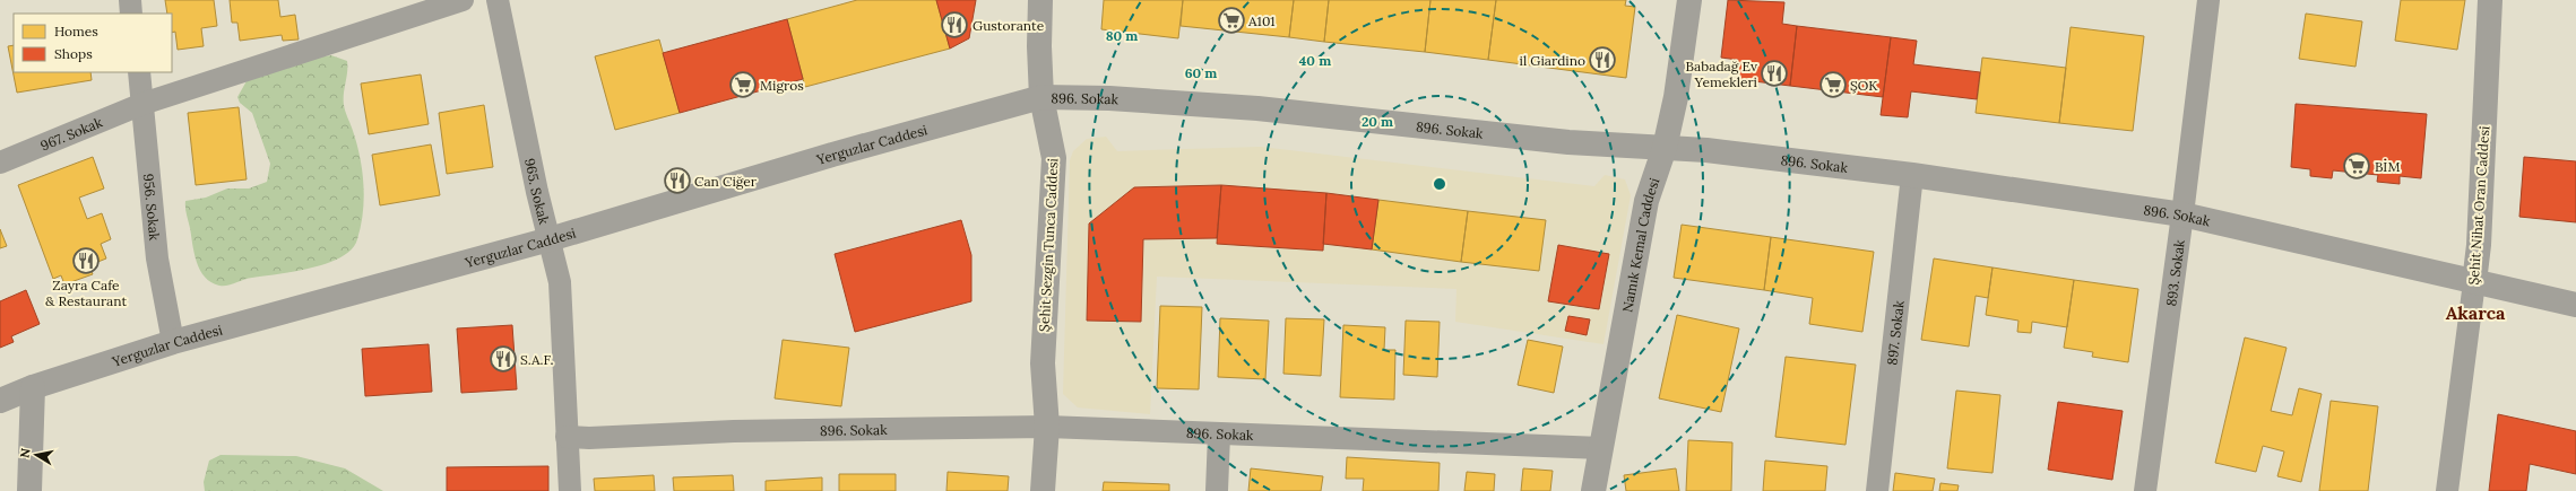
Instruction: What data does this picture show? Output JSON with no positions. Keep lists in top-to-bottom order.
{
  "streets": {
    "street": [
      "896. Sokak",
      "967. Sokak",
      "Yerguzlar Caddesi",
      "965. Sokak",
      "Şehit Nihat Oran Caddesi",
      "956. Sokak",
      "Şehit Sezgin Tunca Caddesi",
      "Namık Kemal Caddesi",
      "893. Sokak",
      "897. Sokak"
    ]
  },
  "crossings": [
    ["896. Sokak", "Yerguzlar Caddesi"],
    ["896. Sokak", "965. Sokak"],
    ["896. Sokak", "Şehit Nihat Oran Caddesi"],
    ["896. Sokak", "Şehit Sezgin Tunca Caddesi"],
    ["896. Sokak", "Namık Kemal Caddesi"],
    ["896. Sokak", "893. Sokak"],
    ["896. Sokak", "897. Sokak"],
    ["967. Sokak", "956. Sokak"],
    ["Yerguzlar Caddesi", "965. Sokak"],
    ["Yerguzlar Caddesi", "956. Sokak"],
    ["Yerguzlar Caddesi", "Şehit Sezgin Tunca Caddesi"]
  ],
  "districts": ["Akarca"],
  "places": {
    "supermarket": [
      "A101",
      "Migros",
      "ŞOK",
      "BİM"
    ],
    "restaurant": [
      "Gustorante",
      "il Giardino",
      "Babadağ Ev Yemekleri",
      "Can Ciğer",
      "Zayra Cafe & Restaurant",
      "S.A.F."
    ]
  },
  "legend": ["Homes", "Shops"],
  "north": "left",
  "rings": [
    "80 m",
    "40 m",
    "60 m",
    "20 m"
  ]
}
